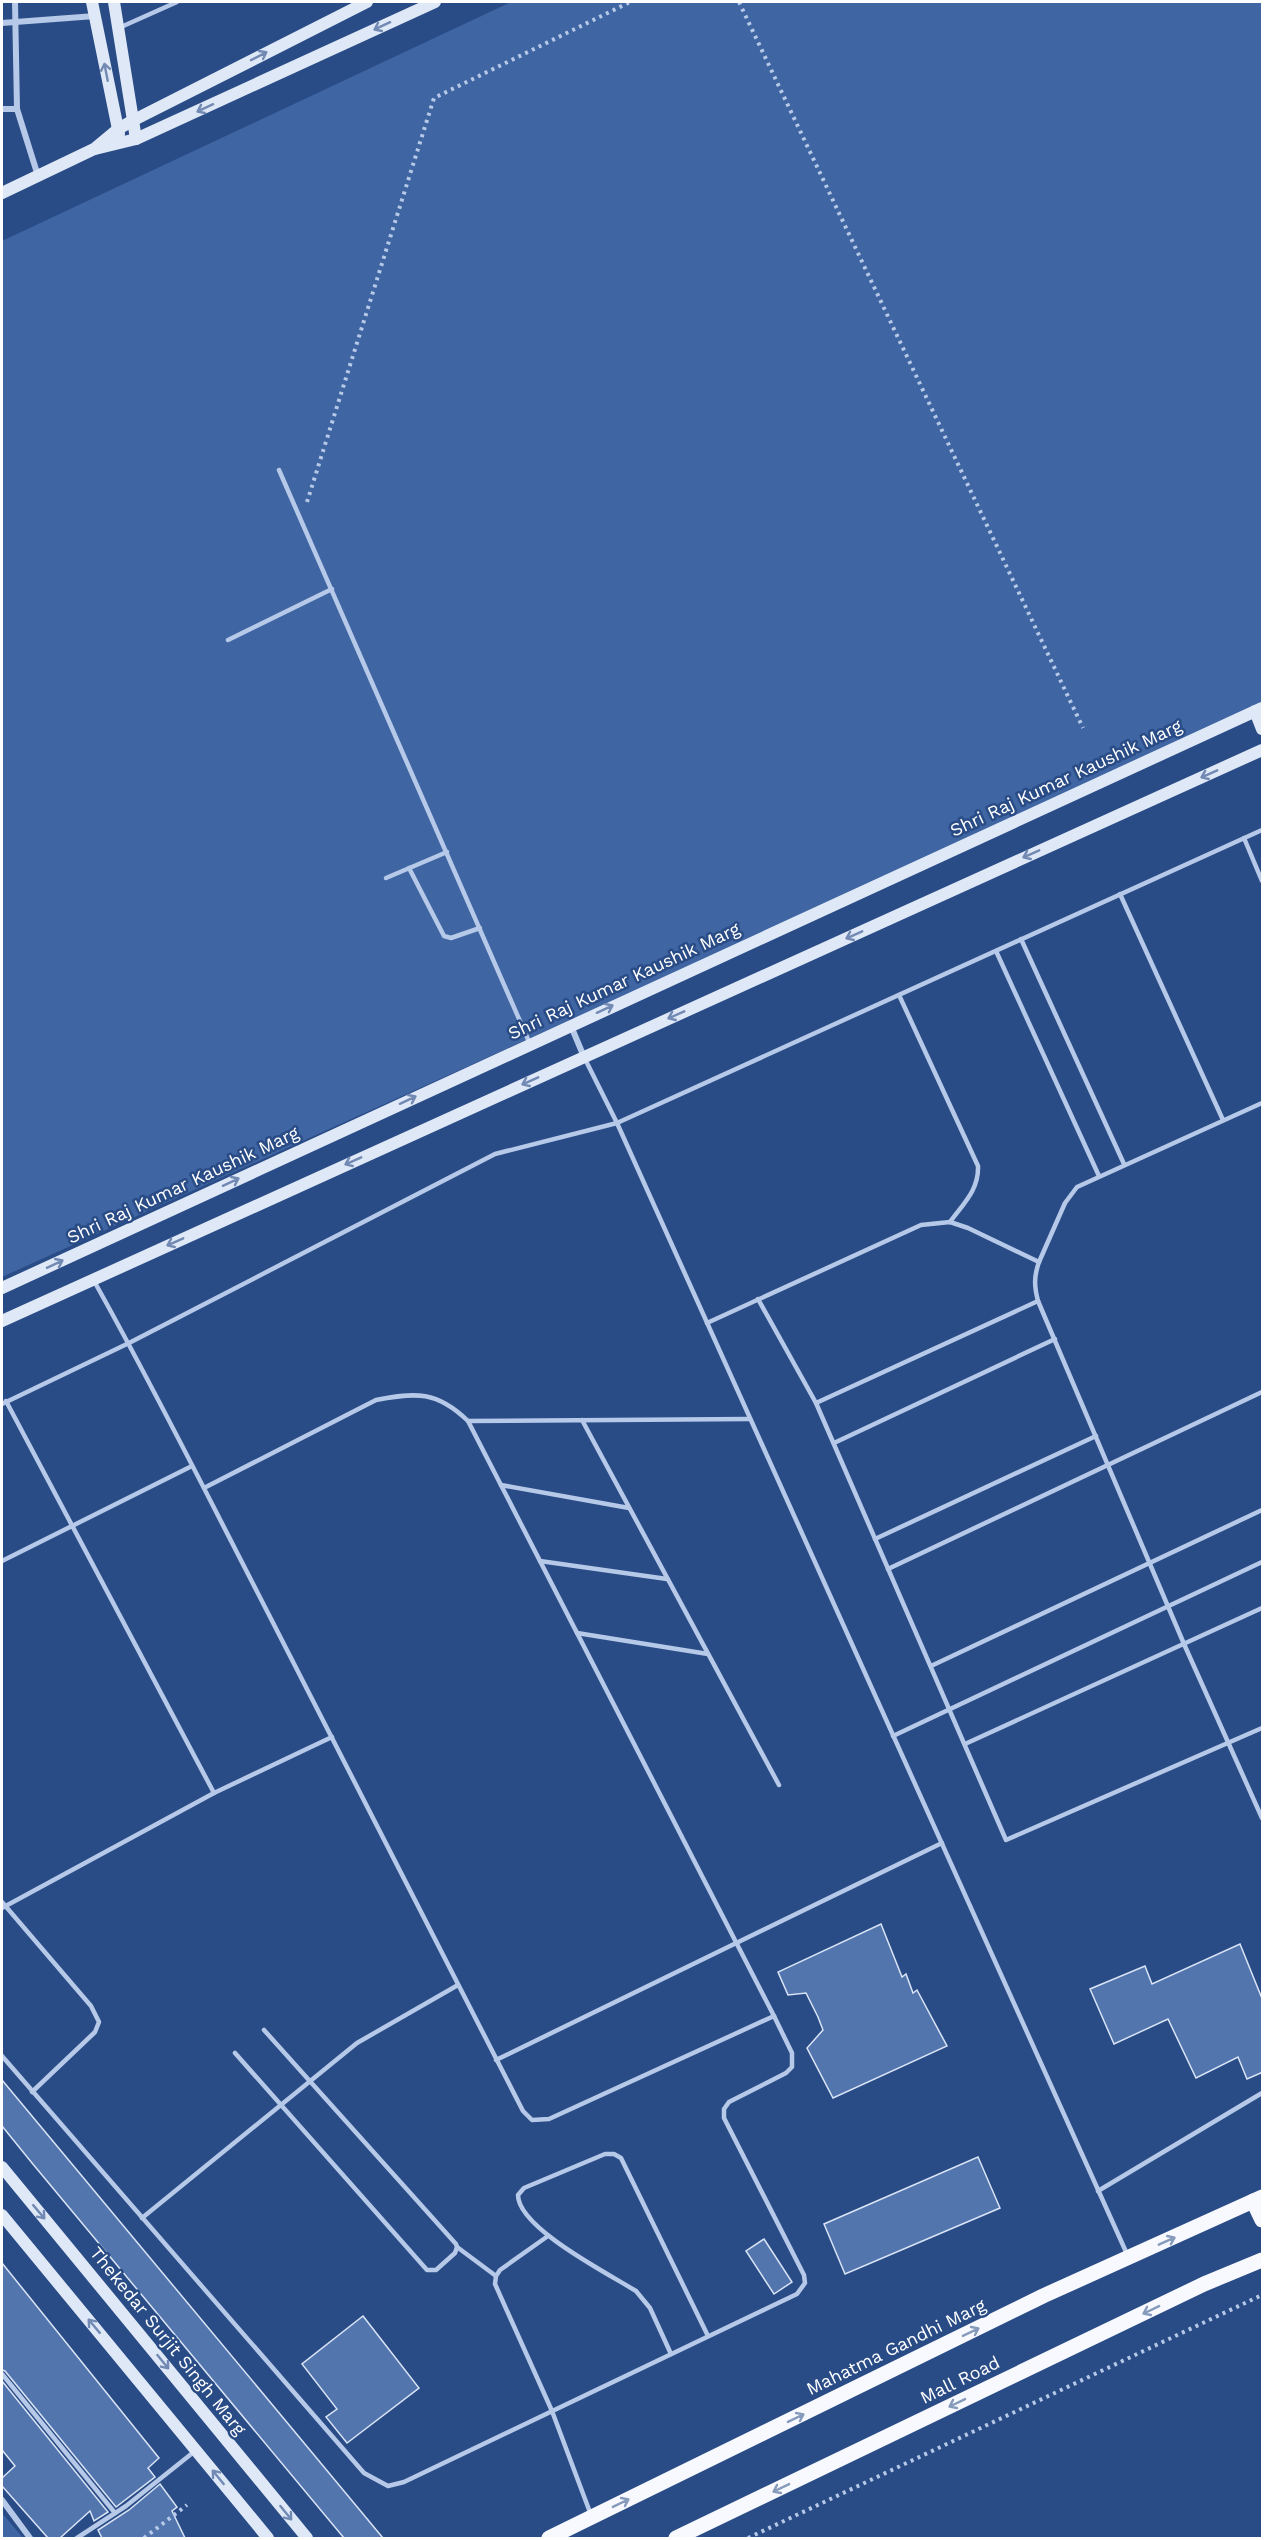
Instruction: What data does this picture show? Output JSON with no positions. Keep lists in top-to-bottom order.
{
  "streets": {
    "main road": ["Mahatma Gandhi Marg", "Mall Road"],
    "street": ["Shri Raj Kumar Kaushik Marg", "Thekedar Surjit Singh Marg"]
  },
  "one_way": ["Mahatma Gandhi Marg", "Mall Road"]
}
